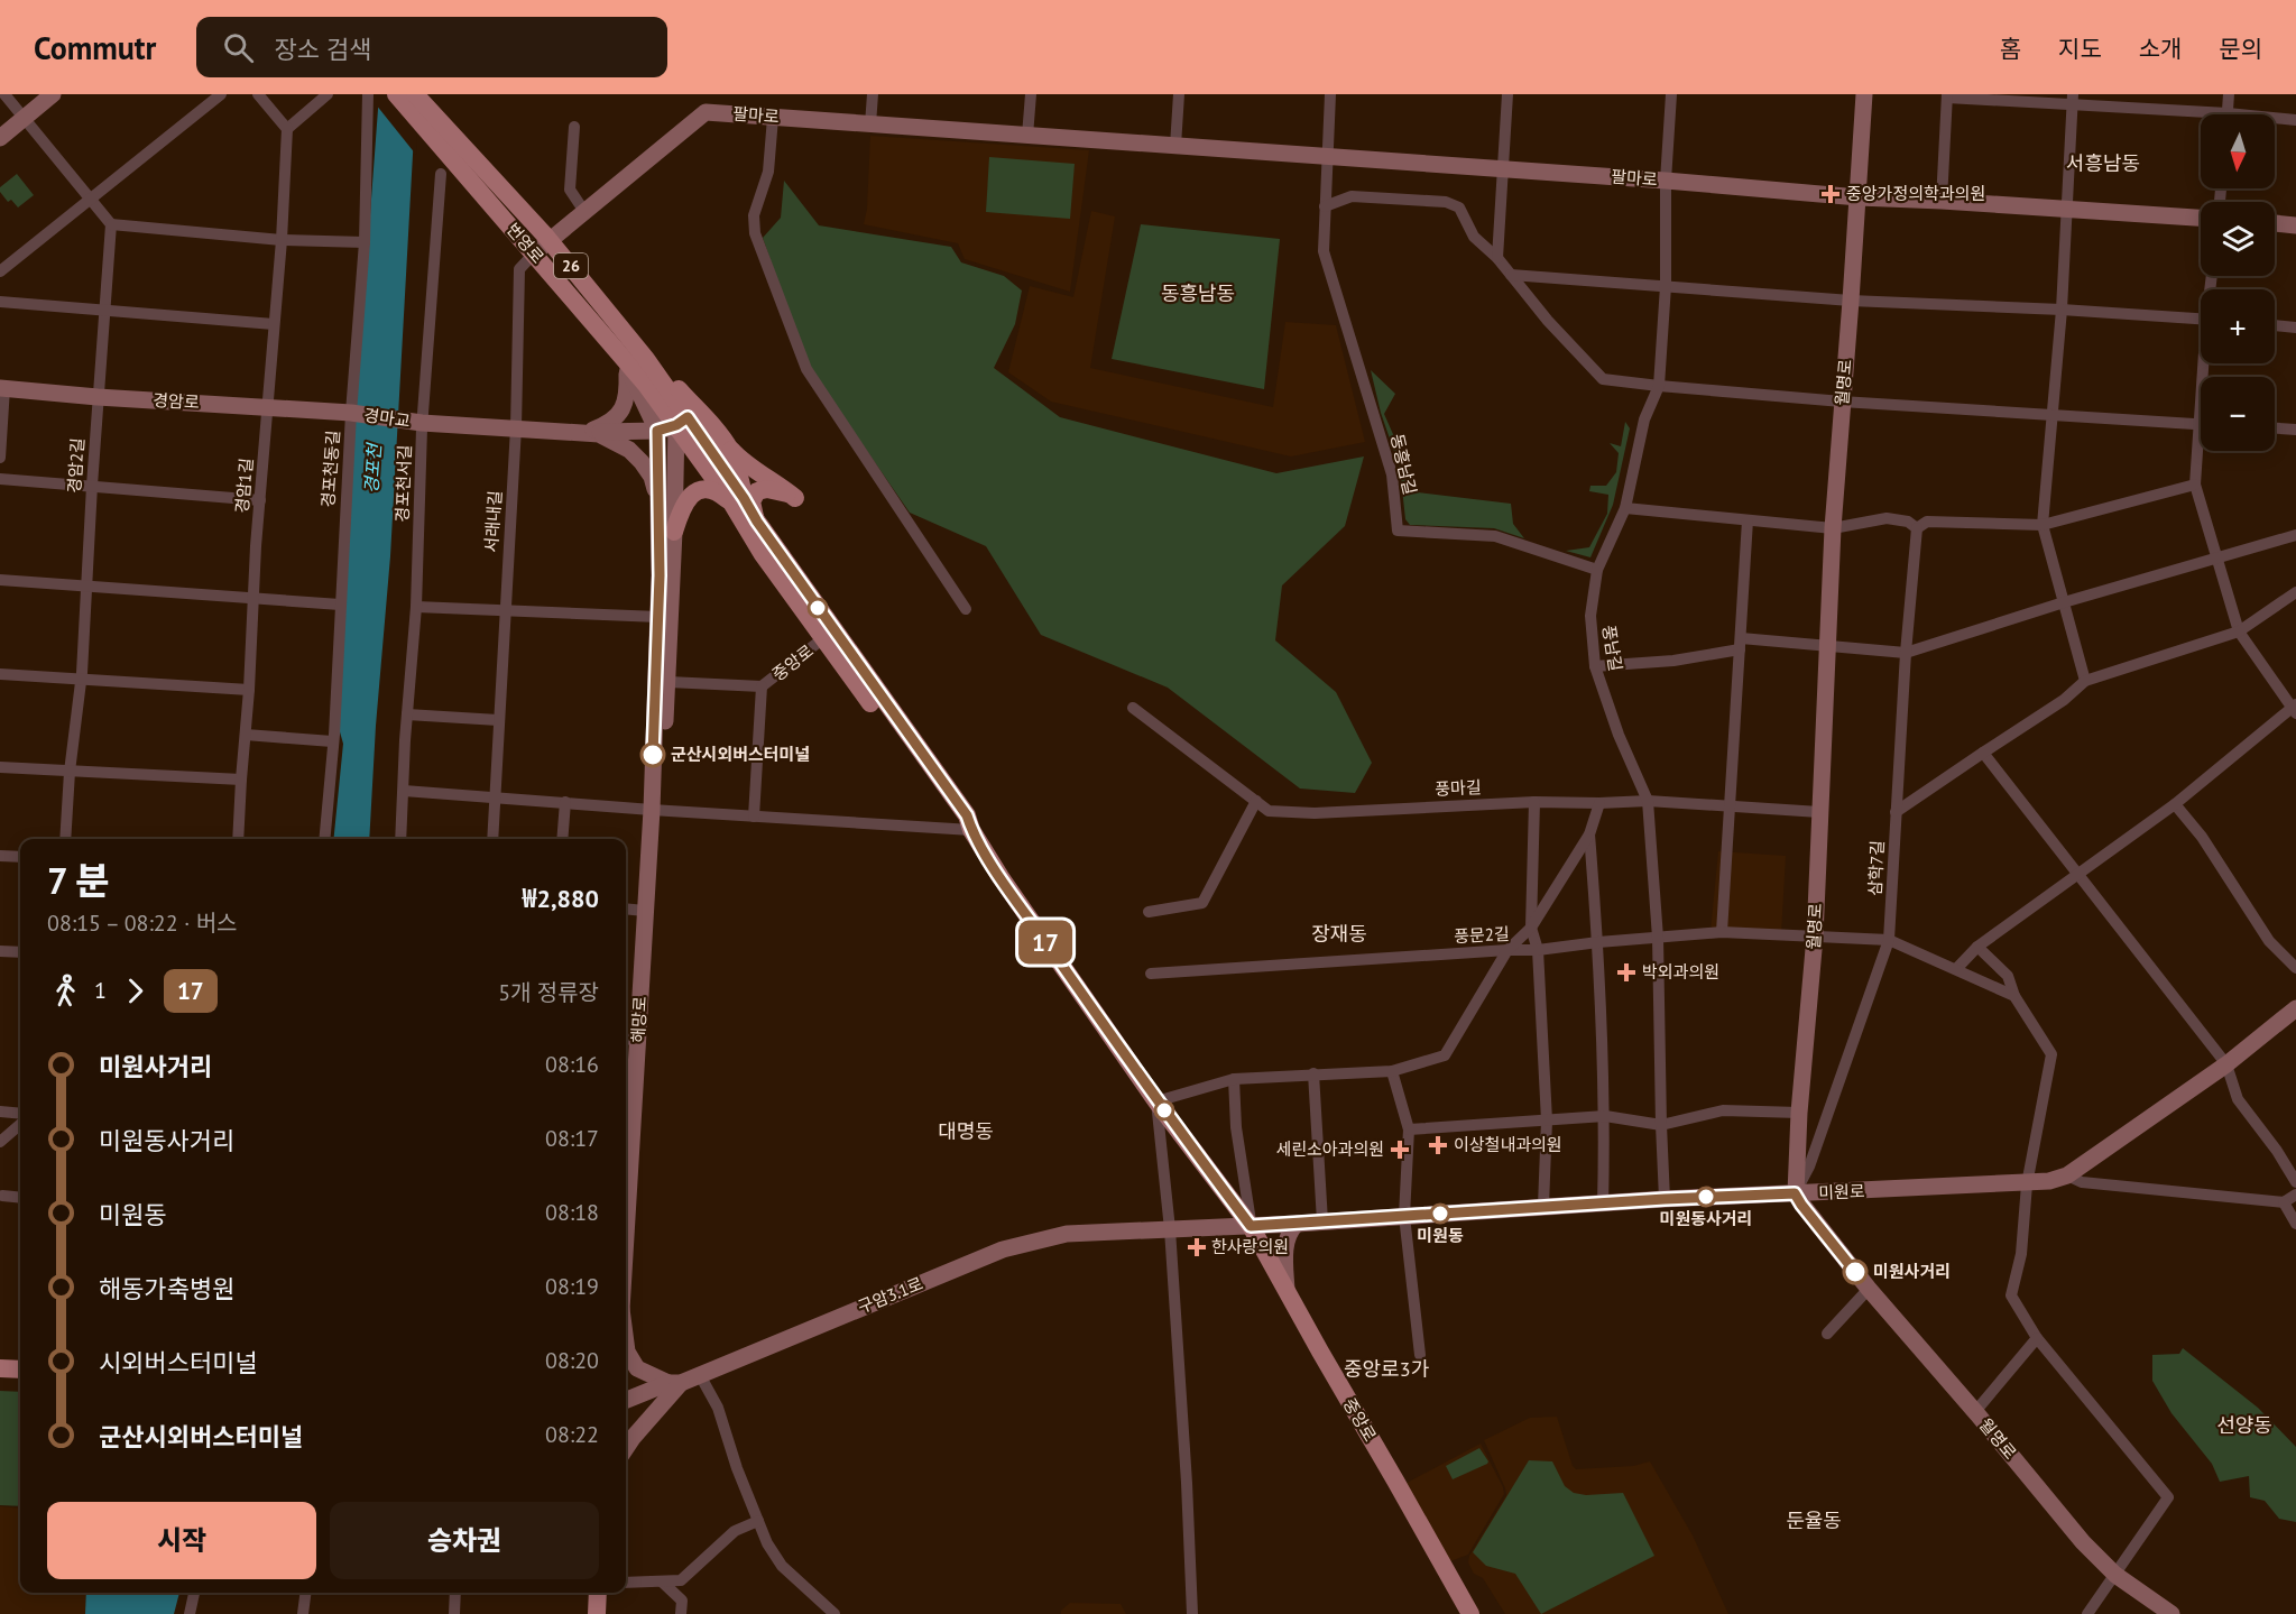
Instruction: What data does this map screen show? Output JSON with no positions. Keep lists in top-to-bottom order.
{
  "streets": {
    "main road": ["번영로", "26", "중앙로"],
    "street": [
      "팔마로",
      "월명로",
      "경암로",
      "경마교",
      "동흥남길",
      "경암2길",
      "경포천동길",
      "경포천서길",
      "경암1길",
      "서래내길",
      "풍남길",
      "풍마길",
      "삼학7길",
      "풍문2길",
      "해망로",
      "미원로",
      "구암3.1로"
    ]
  },
  "crossings": [
    ["팔마로", "월명로"],
    ["팔마로", "동흥남길"],
    ["팔마로", "풍남길"],
    ["번영로", "서래내길"],
    ["번영로", "중앙로"],
    ["번영로", "해망로"],
    ["월명로", "풍마길"],
    ["월명로", "삼학7길"],
    ["월명로", "풍문2길"],
    ["월명로", "미원로"],
    ["경암로", "경마교"],
    ["경암로", "경암2길"],
    ["경암로", "경포천동길"],
    ["경암로", "경암1길"],
    ["경마교", "경포천동길"],
    ["경마교", "경포천서길"],
    ["동흥남길", "풍남길"],
    ["풍남길", "풍마길"],
    ["풍남길", "풍문2길"],
    ["풍남길", "미원로"],
    ["중앙로", "해망로"],
    ["중앙로", "미원로"],
    ["중앙로", "구암3.1로"],
    ["삼학7길", "풍문2길"],
    ["삼학7길", "미원로"],
    ["해망로", "구암3.1로"],
    ["미원로", "구암3.1로"]
  ],
  "districts": [
    "서흥남동",
    "동흥남동",
    "장재동",
    "대명동",
    "중앙로3가",
    "선양동",
    "둔율동"
  ],
  "water": ["경포천"],
  "places": {
    "health": [
      "중앙가정의학과의원",
      "박외과의원",
      "이상철내과의원",
      "세린소아과의원",
      "한사랑의원"
    ],
    "other": [
      "군산시외버스터미널",
      "미원동사거리",
      "미원동",
      "미원사거리"
    ]
  },
  "lines": ["bus line 17"],
  "north": "bottom",
  "page": {
    "header": "Commutr",
    "search": "장소 검색",
    "nav": [
      "홈",
      "지도",
      "소개",
      "문의"
    ],
    "on_map": "17",
    "map_buttons": ["+", "−"],
    "heading": ["7 분", "08:15 – 08:22 · 버스", "₩2,880"],
    "legs": ["1", "17", "5개 정류장"],
    "list": [
      {
        "name": "미원사거리",
        "value": "08:16"
      },
      {
        "name": "미원동사거리",
        "value": "08:17"
      },
      {
        "name": "미원동",
        "value": "08:18"
      },
      {
        "name": "해동가축병원",
        "value": "08:19"
      },
      {
        "name": "시외버스터미널",
        "value": "08:20"
      },
      {
        "name": "군산시외버스터미널",
        "value": "08:22"
      }
    ],
    "buttons": ["시작", "승차권"]
  }
}
